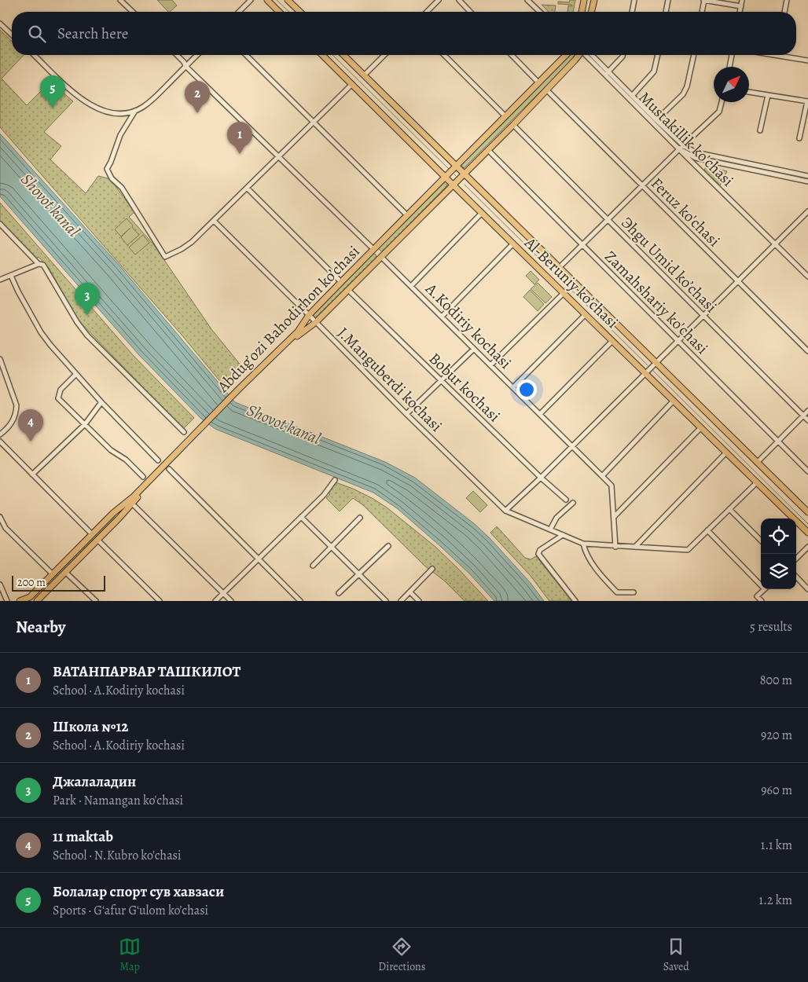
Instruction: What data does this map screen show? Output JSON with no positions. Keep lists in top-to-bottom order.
{
  "streets": {
    "main road": ["Al-Beruniy ko’chasi", "Abdug’ozi Bahodirhon ko’chasi"],
    "street": [
      "Mustakillik ko'chasi",
      "Feruz ko'chasi",
      "Эhgu Umid ko’chasi",
      "Zamahshariy ko'chasi",
      "A.Kodiriy kochasi",
      "J.Manguberdi kochasi",
      "Bobur kochasi"
    ]
  },
  "crossings": [
    ["Feruz ko'chasi", "Abdug’ozi Bahodirhon ko’chasi"],
    ["Эhgu Umid ko’chasi", "Abdug’ozi Bahodirhon ko’chasi"],
    ["Al-Beruniy ko’chasi", "Abdug’ozi Bahodirhon ko’chasi"],
    ["Zamahshariy ko'chasi", "Abdug’ozi Bahodirhon ko’chasi"],
    ["Abdug’ozi Bahodirhon ko’chasi", "A.Kodiriy kochasi"],
    ["Abdug’ozi Bahodirhon ko’chasi", "J.Manguberdi kochasi"],
    ["Abdug’ozi Bahodirhon ko’chasi", "Bobur kochasi"],
    ["A.Kodiriy kochasi", "J.Manguberdi kochasi"]
  ],
  "water": ["Shovot kanal"],
  "scale_bar": "200 m",
  "north": "top right",
  "page": {
    "search": "Search here",
    "pins": [
      "5",
      "2",
      "1",
      "3",
      "4"
    ],
    "scale": "200 m",
    "heading": ["Nearby", "5 results"],
    "list": [
      {
        "mark": "1",
        "name": "ВАТАНПАРВАР ТАШКИЛОТ",
        "note": "School · A.Kodiriy kochasi",
        "value": "800 m"
      },
      {
        "mark": "2",
        "name": "Школа №12",
        "note": "School · A.Kodiriy kochasi",
        "value": "920 m"
      },
      {
        "mark": "3",
        "name": "Джалаладин",
        "note": "Park · Namangan ko'chasi",
        "value": "960 m"
      },
      {
        "mark": "4",
        "name": "11 maktab",
        "note": "School · N.Kubro ko'chasi",
        "value": "1.1 km"
      },
      {
        "mark": "5",
        "name": "Болалар спорт сув хавзаси",
        "note": "Sports · Gʻafur Gʻulom ko’chasi",
        "value": "1.2 km"
      }
    ],
    "nav": ["Map", "Directions", "Saved"]
  }
}
